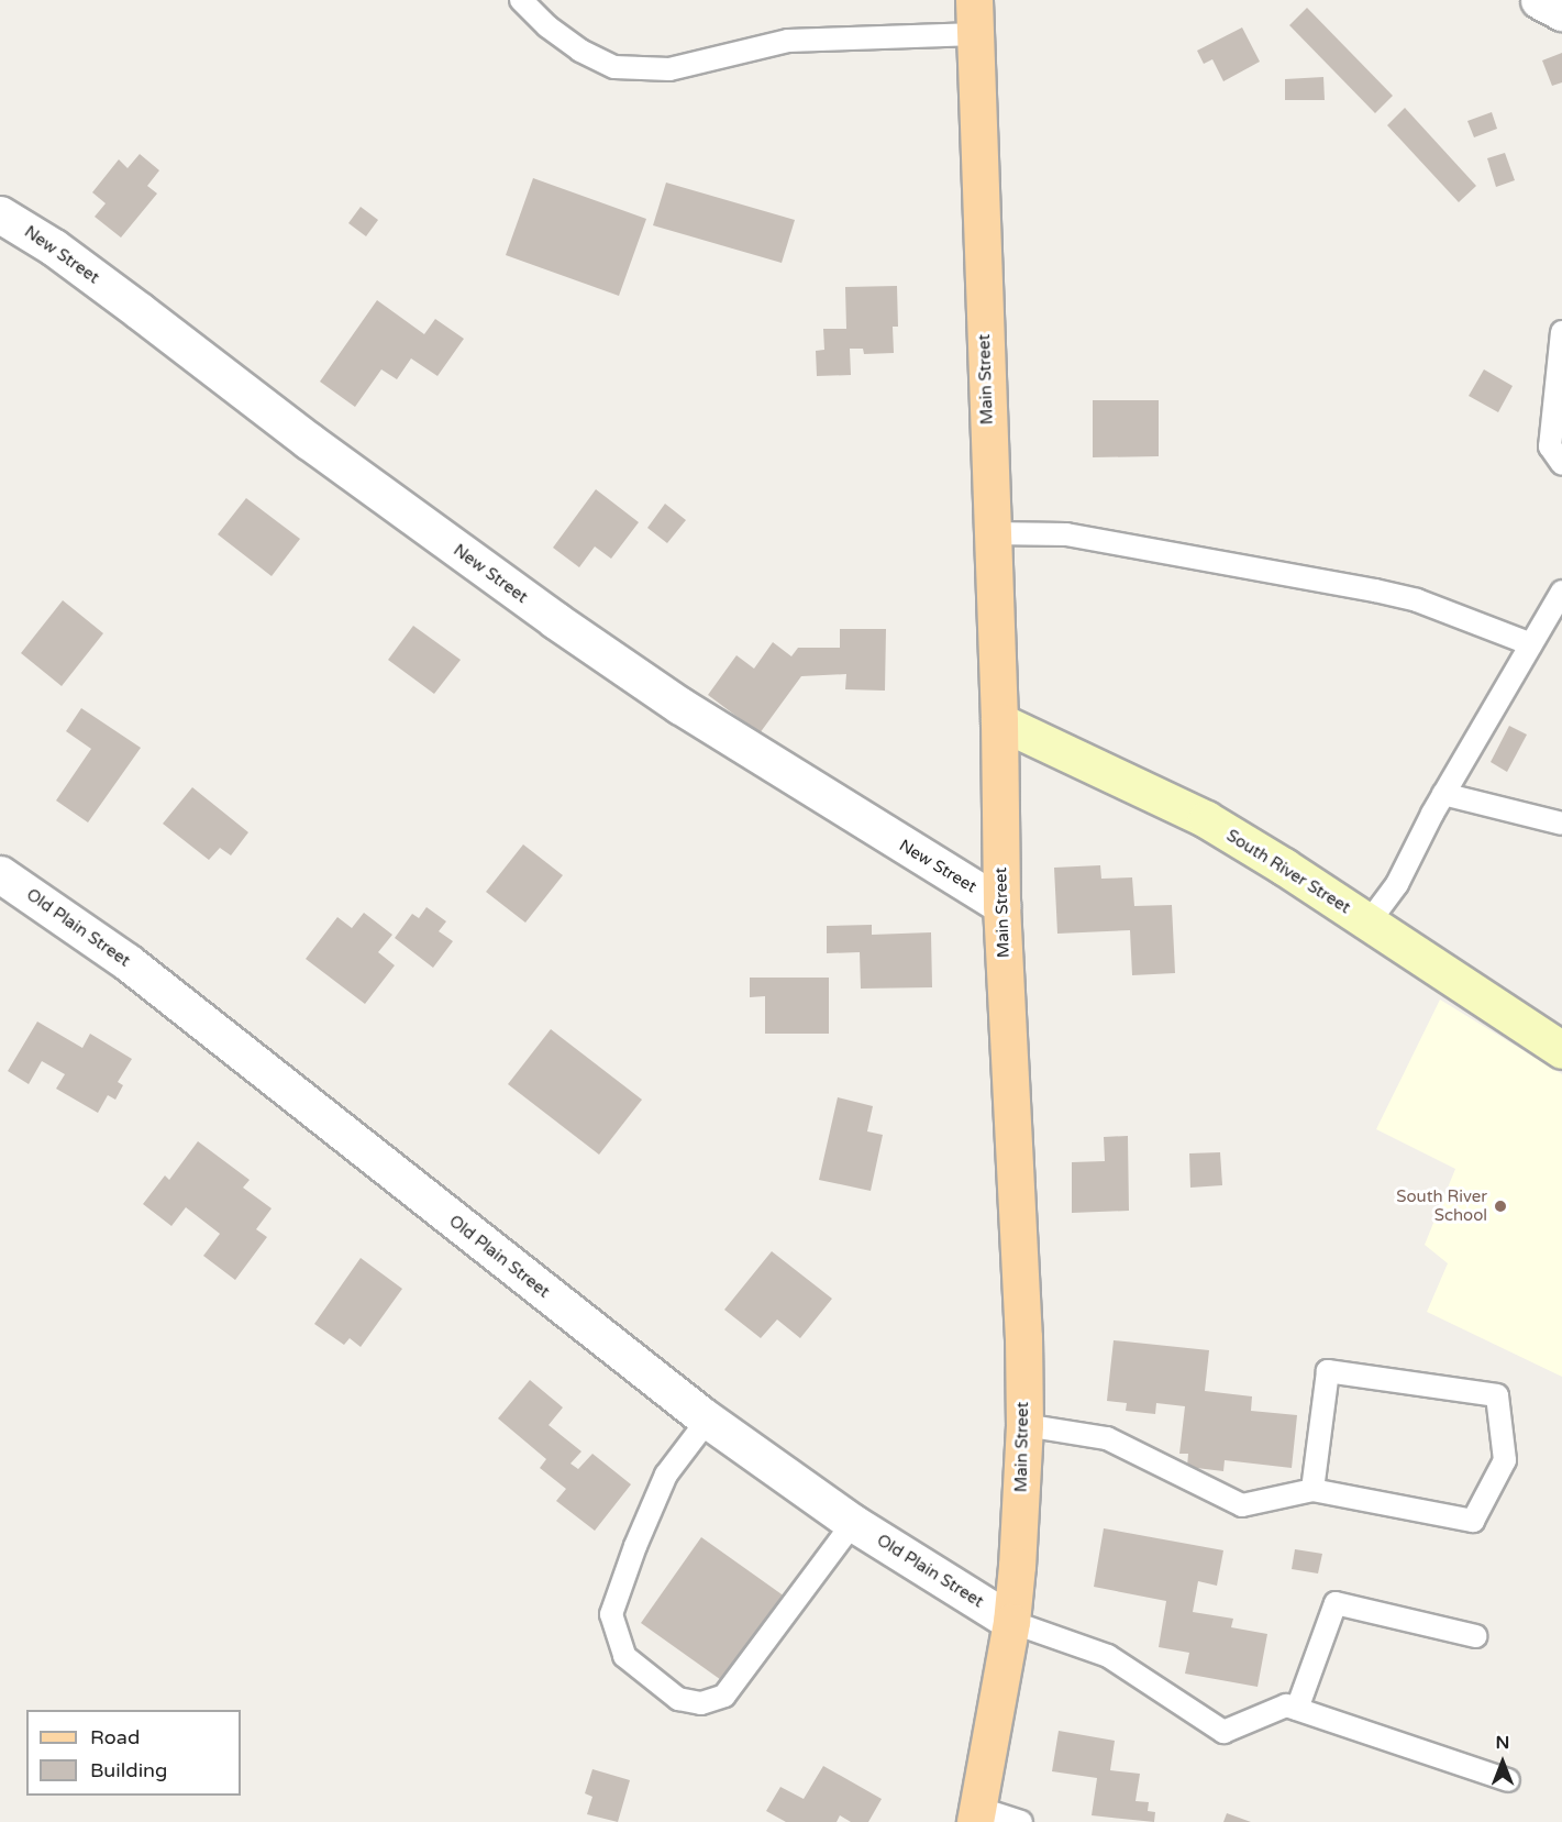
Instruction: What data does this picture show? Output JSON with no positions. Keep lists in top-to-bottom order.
{
  "streets": {
    "main road": ["Main Street"],
    "street": ["New Street", "South River Street", "Old Plain Street"]
  },
  "crossings": [
    ["New Street", "Main Street"],
    ["Main Street", "South River Street"],
    ["Main Street", "Old Plain Street"]
  ],
  "places": ["South River School"],
  "legend": ["Road", "Building"],
  "north": "top"
}
